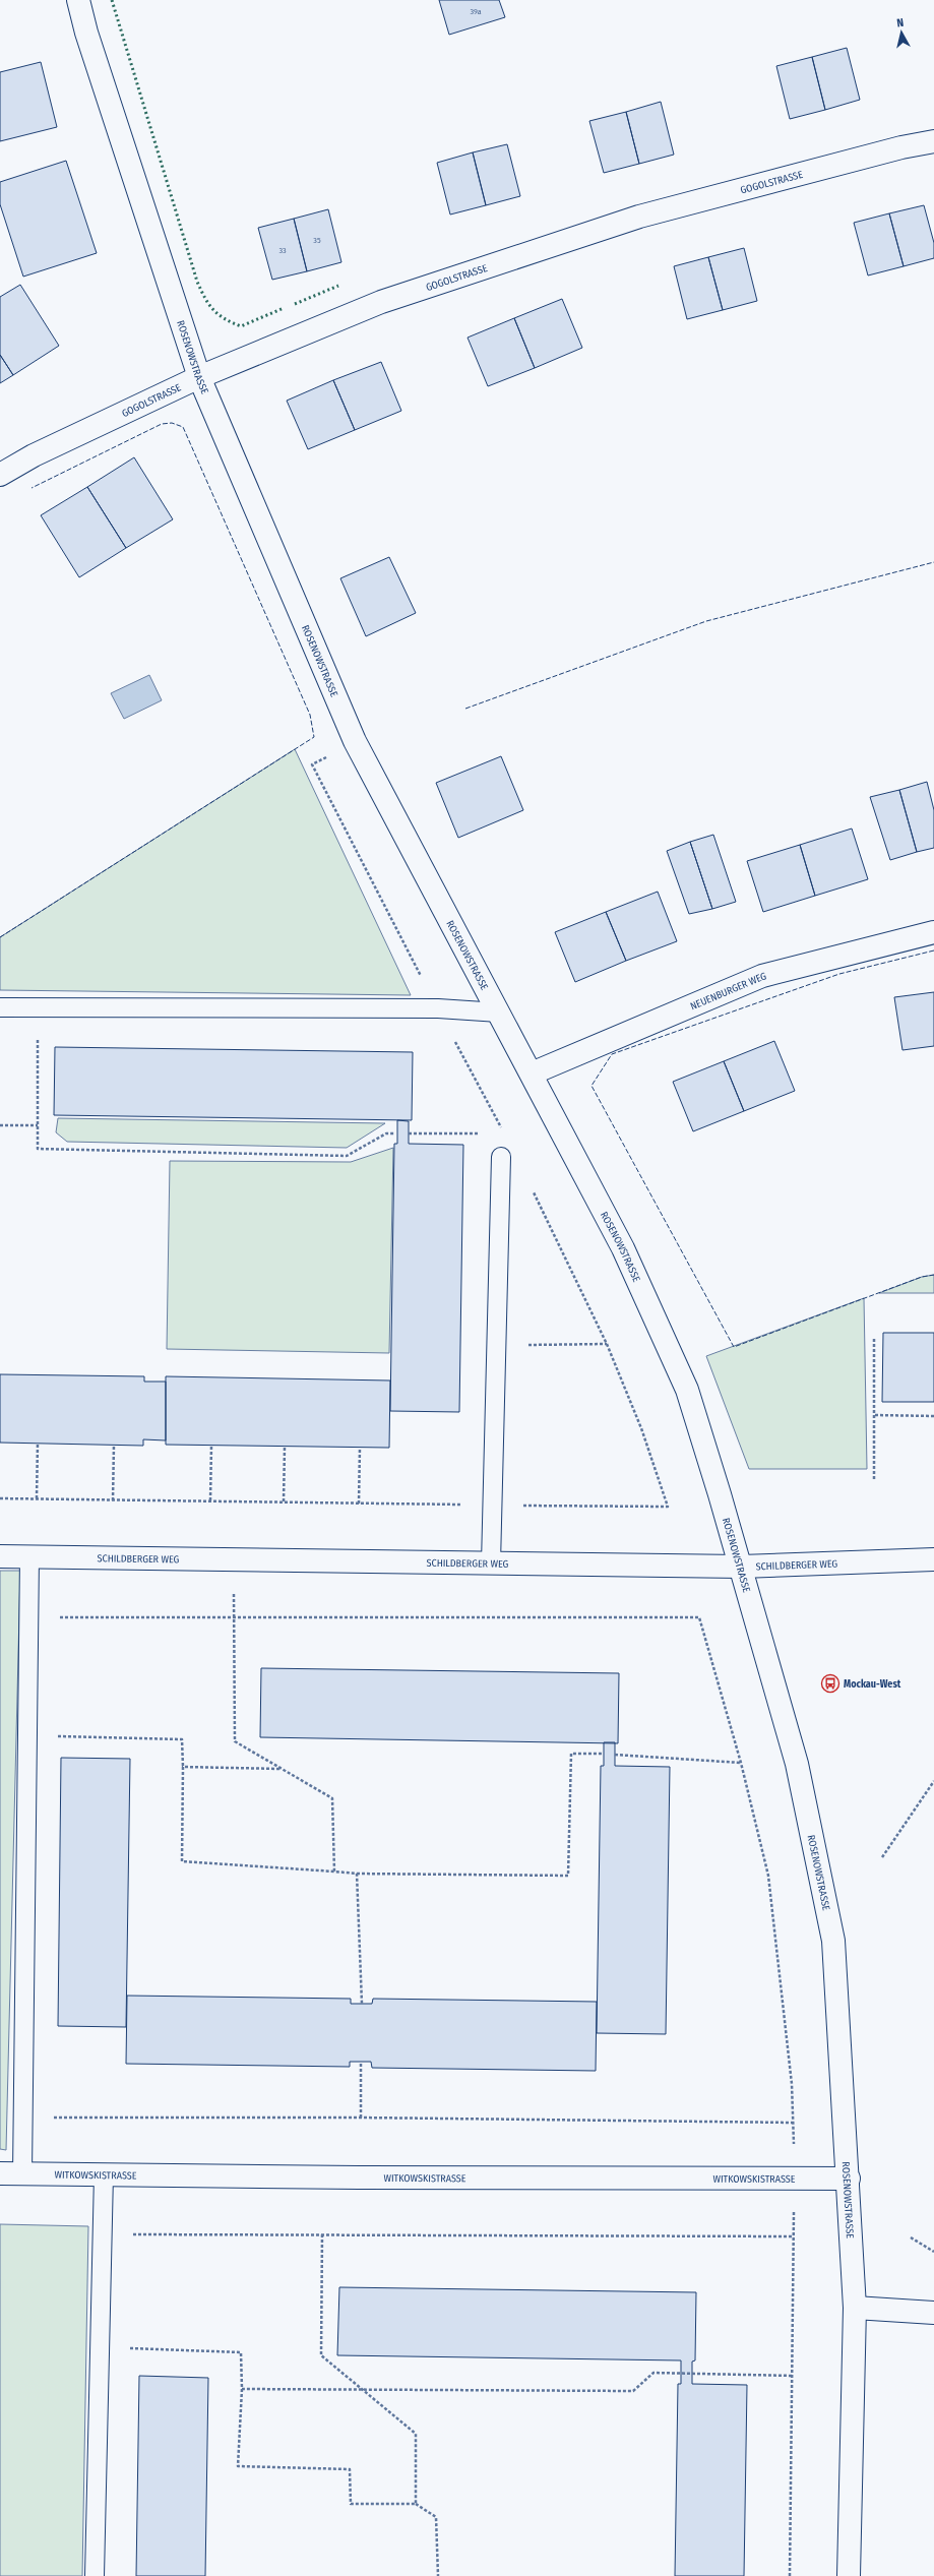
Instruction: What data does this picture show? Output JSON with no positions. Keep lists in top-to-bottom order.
{
  "streets": {
    "street": [
      "GOGOLSTRASSE",
      "ROSENOWSTRASSE",
      "NEUENBURGER WEG",
      "SCHILDBERGER WEG",
      "WITKOWSKISTRASSE"
    ]
  },
  "crossings": [
    ["GOGOLSTRASSE", "ROSENOWSTRASSE"],
    ["ROSENOWSTRASSE", "NEUENBURGER WEG"],
    ["ROSENOWSTRASSE", "SCHILDBERGER WEG"],
    ["ROSENOWSTRASSE", "WITKOWSKISTRASSE"]
  ],
  "places": {
    "bus stop": ["Mockau-West"]
  },
  "house_numbers": ["39a", "35", "33"],
  "north": "top"
}
